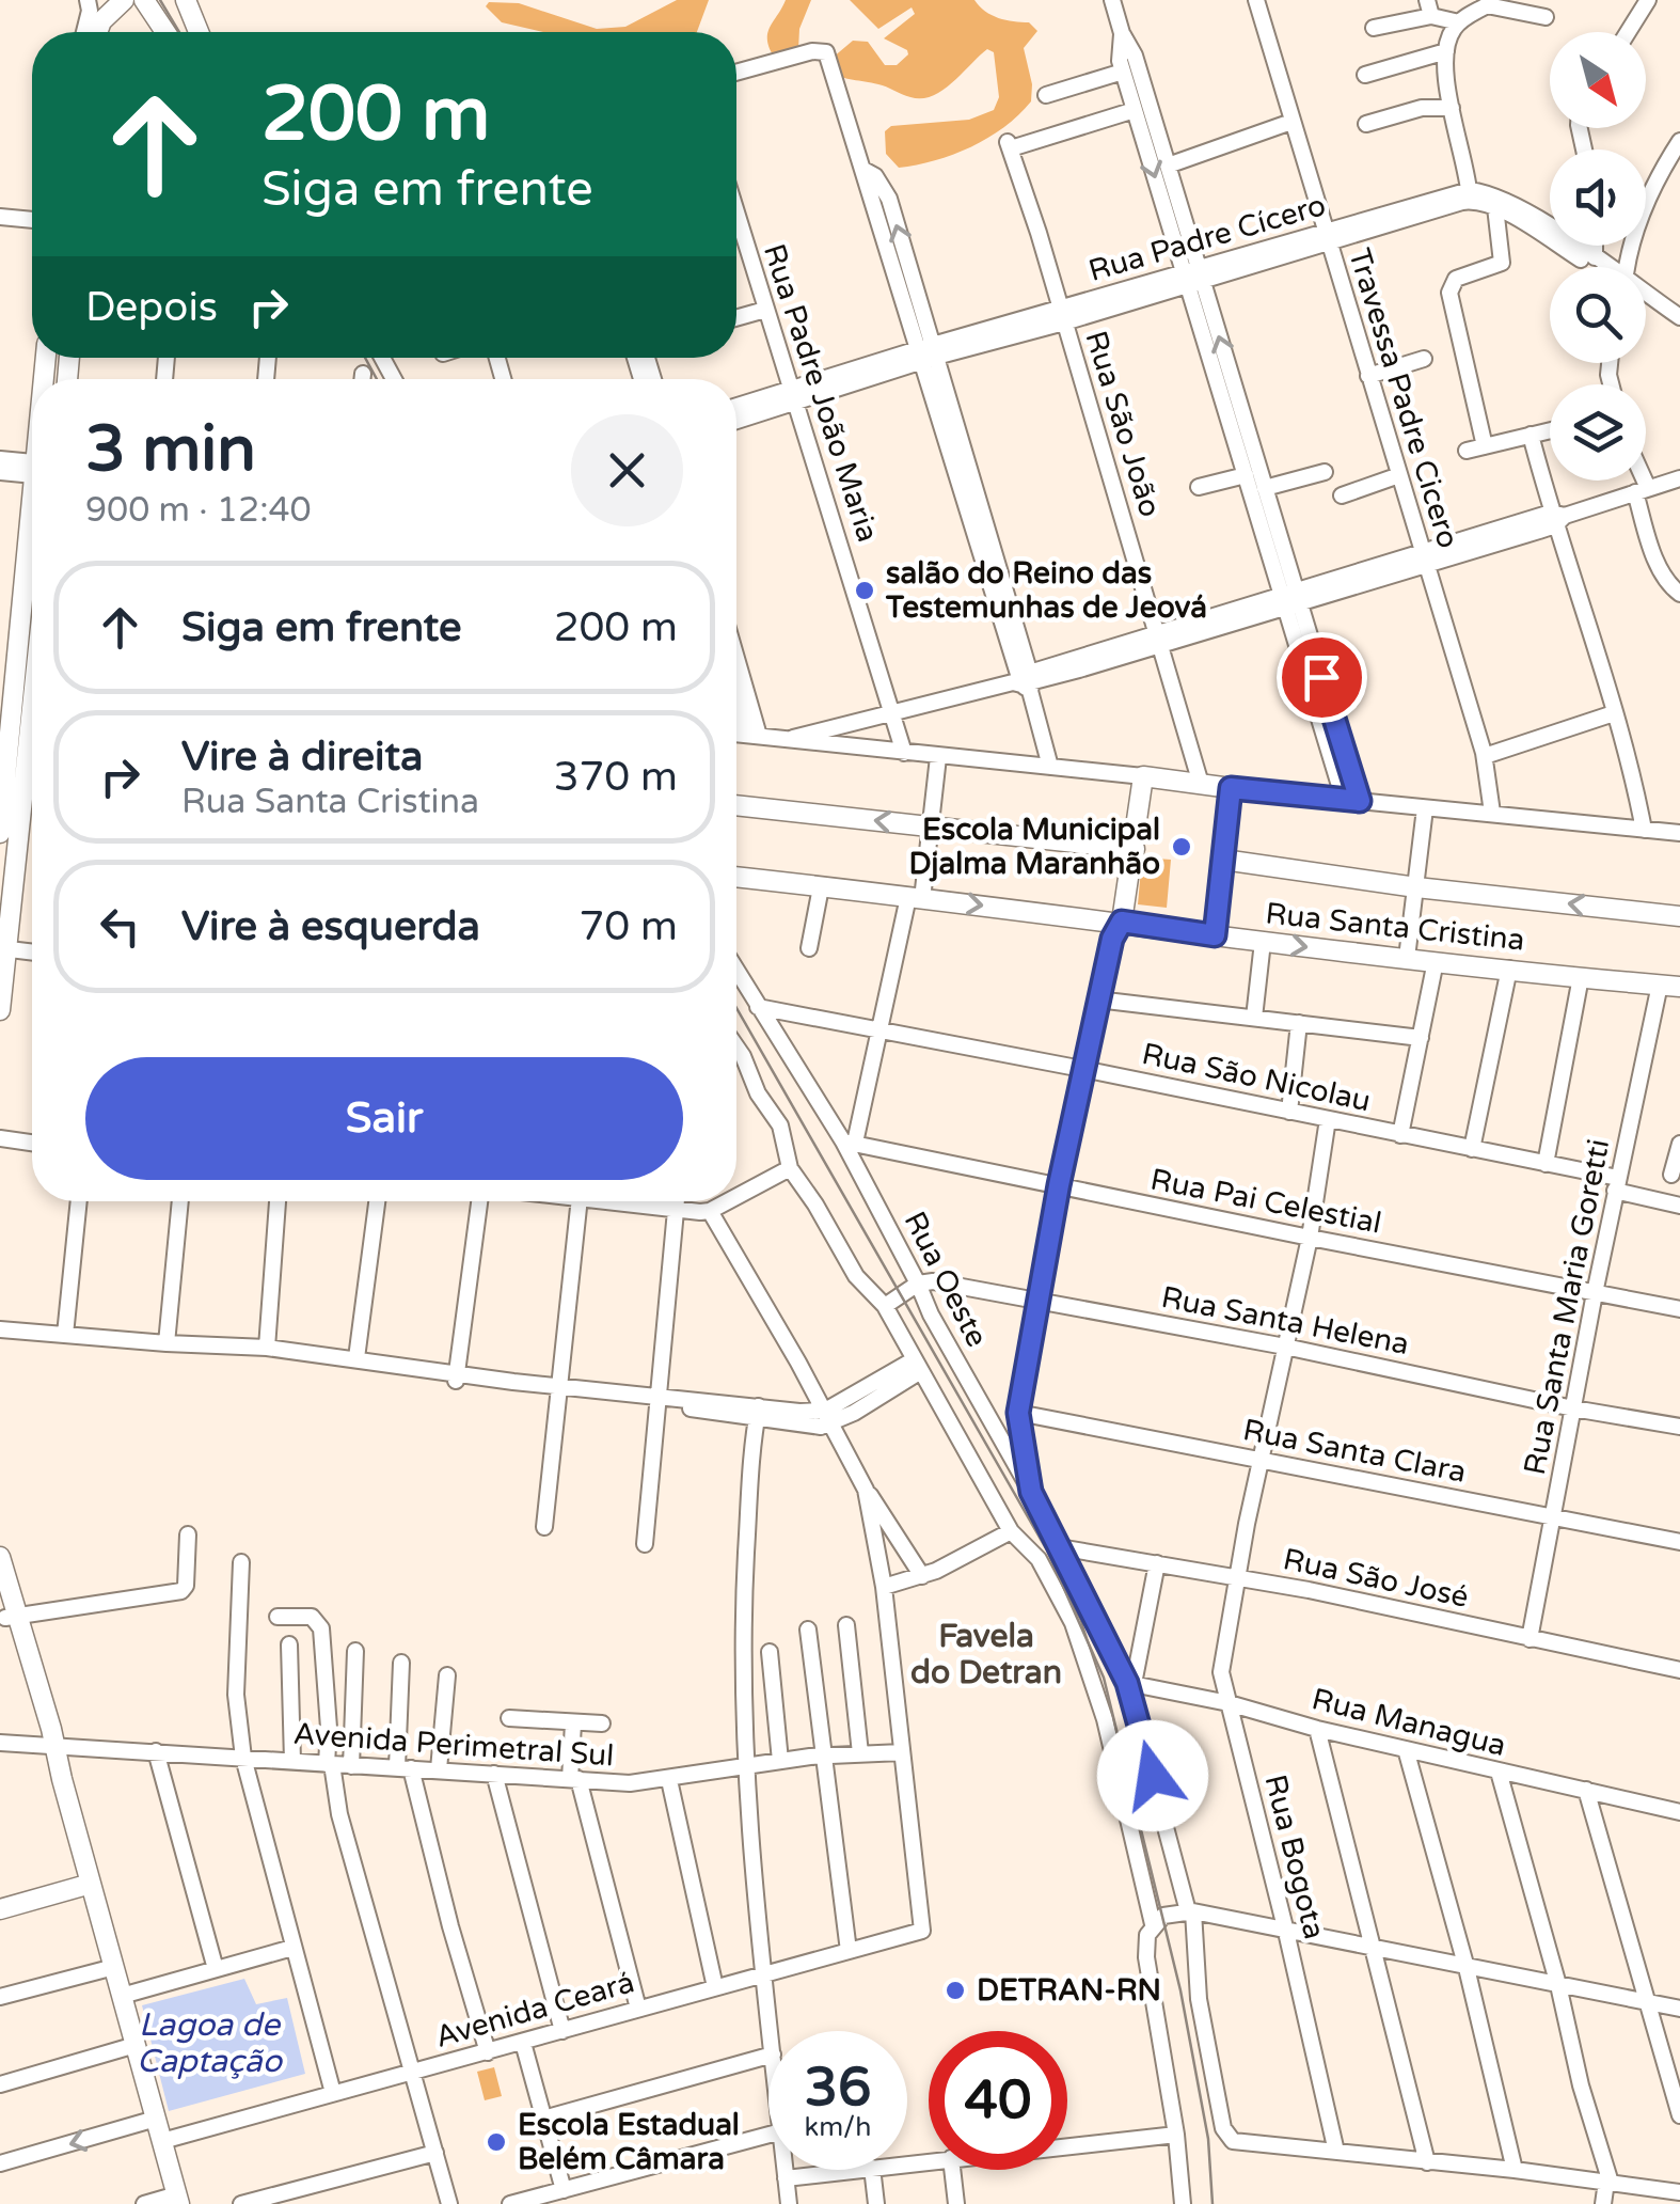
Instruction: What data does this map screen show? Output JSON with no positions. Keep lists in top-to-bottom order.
{
  "streets": {
    "main road": ["Rua Santa Cristina"],
    "street": [
      "Rua Padre Cícero",
      "Rua Padre João Maria",
      "Travessa Padre Cicero",
      "Rua São João",
      "Rua São Nicolau",
      "Rua Pai Celestial",
      "Rua Oeste",
      "Rua Santa Maria Goretti",
      "Rua Santa Helena",
      "Rua Santa Clara",
      "Rua São José",
      "Rua Managua",
      "Avenida Perimetral Sul",
      "Rua Bogota",
      "Avenida Ceará"
    ]
  },
  "crossings": [
    ["Rua Padre Cícero", "Rua Padre João Maria"],
    ["Rua Padre Cícero", "Travessa Padre Cicero"],
    ["Rua Padre Cícero", "Rua São João"],
    ["Rua Santa Cristina", "Rua Santa Maria Goretti"],
    ["Rua São Nicolau", "Rua Oeste"],
    ["Rua São Nicolau", "Rua Santa Maria Goretti"],
    ["Rua São Nicolau", "Rua Bogota"],
    ["Rua Pai Celestial", "Rua Oeste"],
    ["Rua Pai Celestial", "Rua Santa Maria Goretti"],
    ["Rua Pai Celestial", "Rua Bogota"],
    ["Rua Oeste", "Rua Santa Helena"],
    ["Rua Oeste", "Rua São José"],
    ["Rua Oeste", "Rua Managua"],
    ["Rua Oeste", "Rua Bogota"],
    ["Rua Santa Maria Goretti", "Rua Santa Helena"],
    ["Rua Santa Maria Goretti", "Rua Santa Clara"],
    ["Rua Santa Maria Goretti", "Rua São José"],
    ["Rua Santa Helena", "Rua Bogota"],
    ["Rua Santa Clara", "Rua Bogota"],
    ["Rua São José", "Rua Bogota"],
    ["Rua Managua", "Rua Bogota"],
    ["Avenida Perimetral Sul", "Avenida Ceará"]
  ],
  "districts": ["Favela do Detran"],
  "water": ["Lagoa de Captação"],
  "places": [
    "salão do Reino das Testemunhas de Jeová",
    "Escola Municipal Djalma Maranhão",
    "DETRAN-RN",
    "Escola Estadual Belém Câmara"
  ],
  "north": "bottom right",
  "page": {
    "turn": ["200 m", "Siga em frente"],
    "then": "Depois",
    "heading": ["3 min", "900 m · 12:40"],
    "list": [
      {
        "name": "Siga em frente",
        "value": "200 m"
      },
      {
        "name": "Vire à direita",
        "note": "Rua Santa Cristina",
        "value": "370 m"
      },
      {
        "name": "Vire à esquerda",
        "value": "70 m"
      }
    ],
    "buttons": "Sair",
    "speed": "36 km/h",
    "limit": "40"
  }
}
